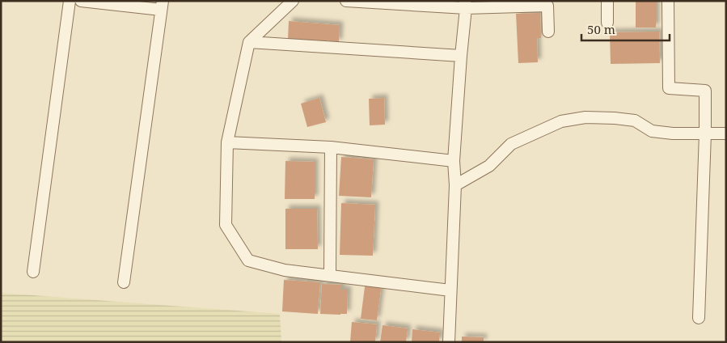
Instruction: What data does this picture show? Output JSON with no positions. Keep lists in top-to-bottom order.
{
  "scale_bar": "50 m"
}
